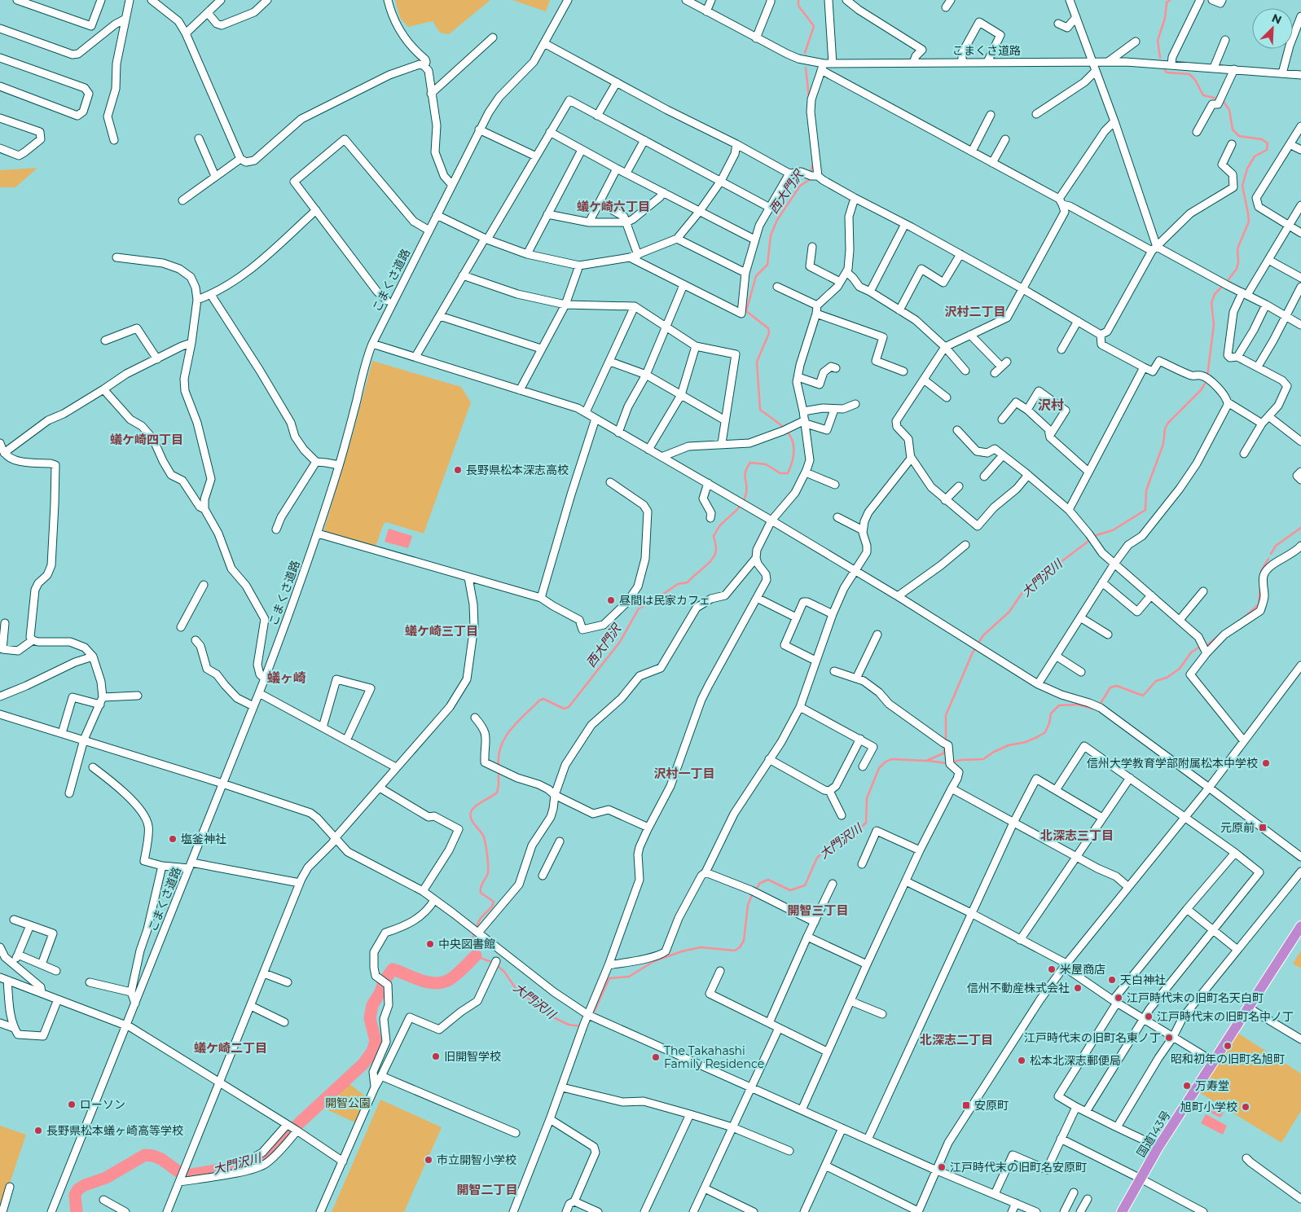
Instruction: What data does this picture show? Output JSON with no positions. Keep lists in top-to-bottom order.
{
  "streets": {
    "highway": ["国道143号"],
    "street": ["こまくさ道路"]
  },
  "districts": [
    "蟻ケ崎六丁目",
    "沢村二丁目",
    "沢村",
    "蟻ケ崎四丁目",
    "蟻ケ崎三丁目",
    "蟻ヶ崎",
    "沢村一丁目",
    "北深志三丁目",
    "開智三丁目",
    "北深志二丁目",
    "蟻ケ崎二丁目",
    "開智二丁目"
  ],
  "water": ["西大門沢", "大門沢川"],
  "parks": ["開智公園"],
  "places": {
    "other": [
      "長野県松本深志高校",
      "昼間は民家カフェ",
      "信州大学教育学部附属松本中学校",
      "塩釜神社",
      "中央図書館",
      "米屋商店",
      "天白神社",
      "信州不動産株式会社",
      "江戸時代末の旧町名天白町",
      "江戸時代末の旧町名中ノ丁",
      "江戸時代末の旧町名東ノ丁",
      "昭和初年の旧町名旭町",
      "旧開智学校",
      "The Takahashi Family Residence",
      "松本北深志郵便局",
      "万寿堂",
      "ローソン",
      "旭町小学校",
      "長野県松本蟻ヶ崎高等学校",
      "市立開智小学校",
      "江戸時代末の旧町名安原町"
    ],
    "transit": ["元原前", "安原町"]
  },
  "north": "top right"
}
